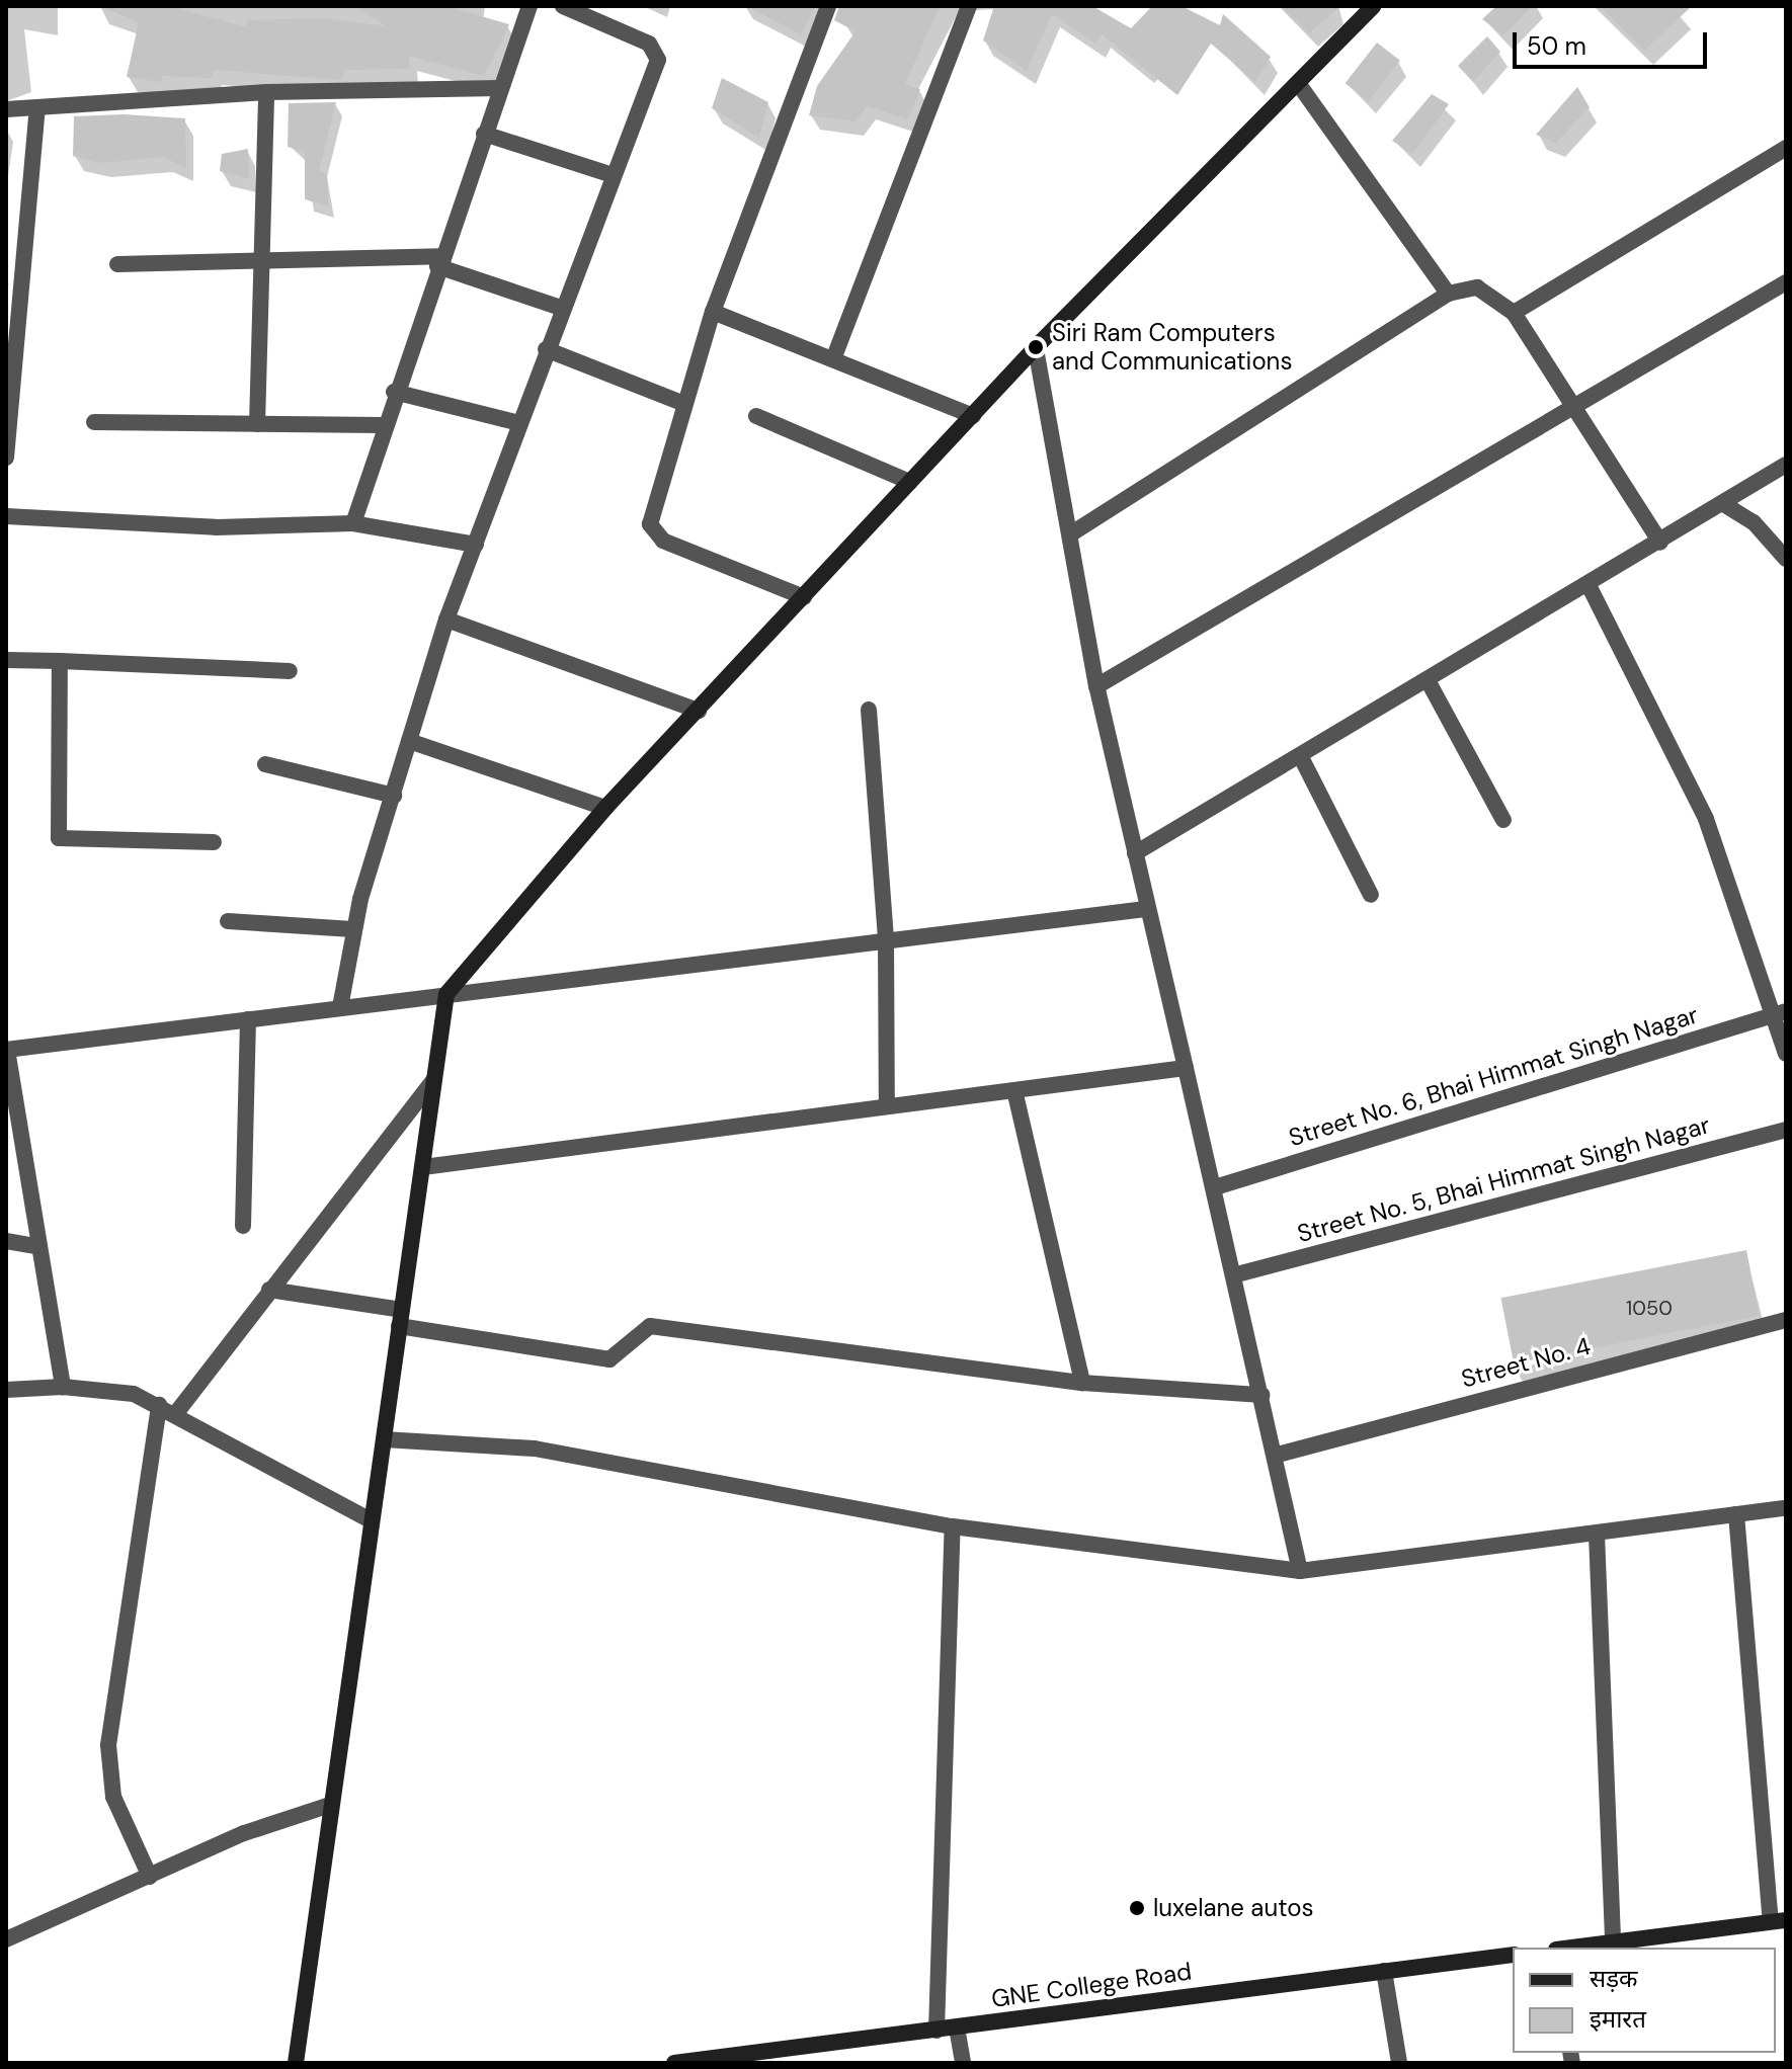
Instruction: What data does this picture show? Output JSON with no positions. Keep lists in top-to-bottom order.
{
  "streets": {
    "street": [
      "Street No. 6, Bhai Himmat Singh Nagar",
      "Street No. 5, Bhai Himmat Singh Nagar",
      "Street No. 4",
      "GNE College Road"
    ]
  },
  "places": ["Siri Ram Computers and Communications", "luxelane autos"],
  "house_numbers": ["1050"],
  "legend": ["सड़क", "इमारत"],
  "scale_bar": "50 m"
}
